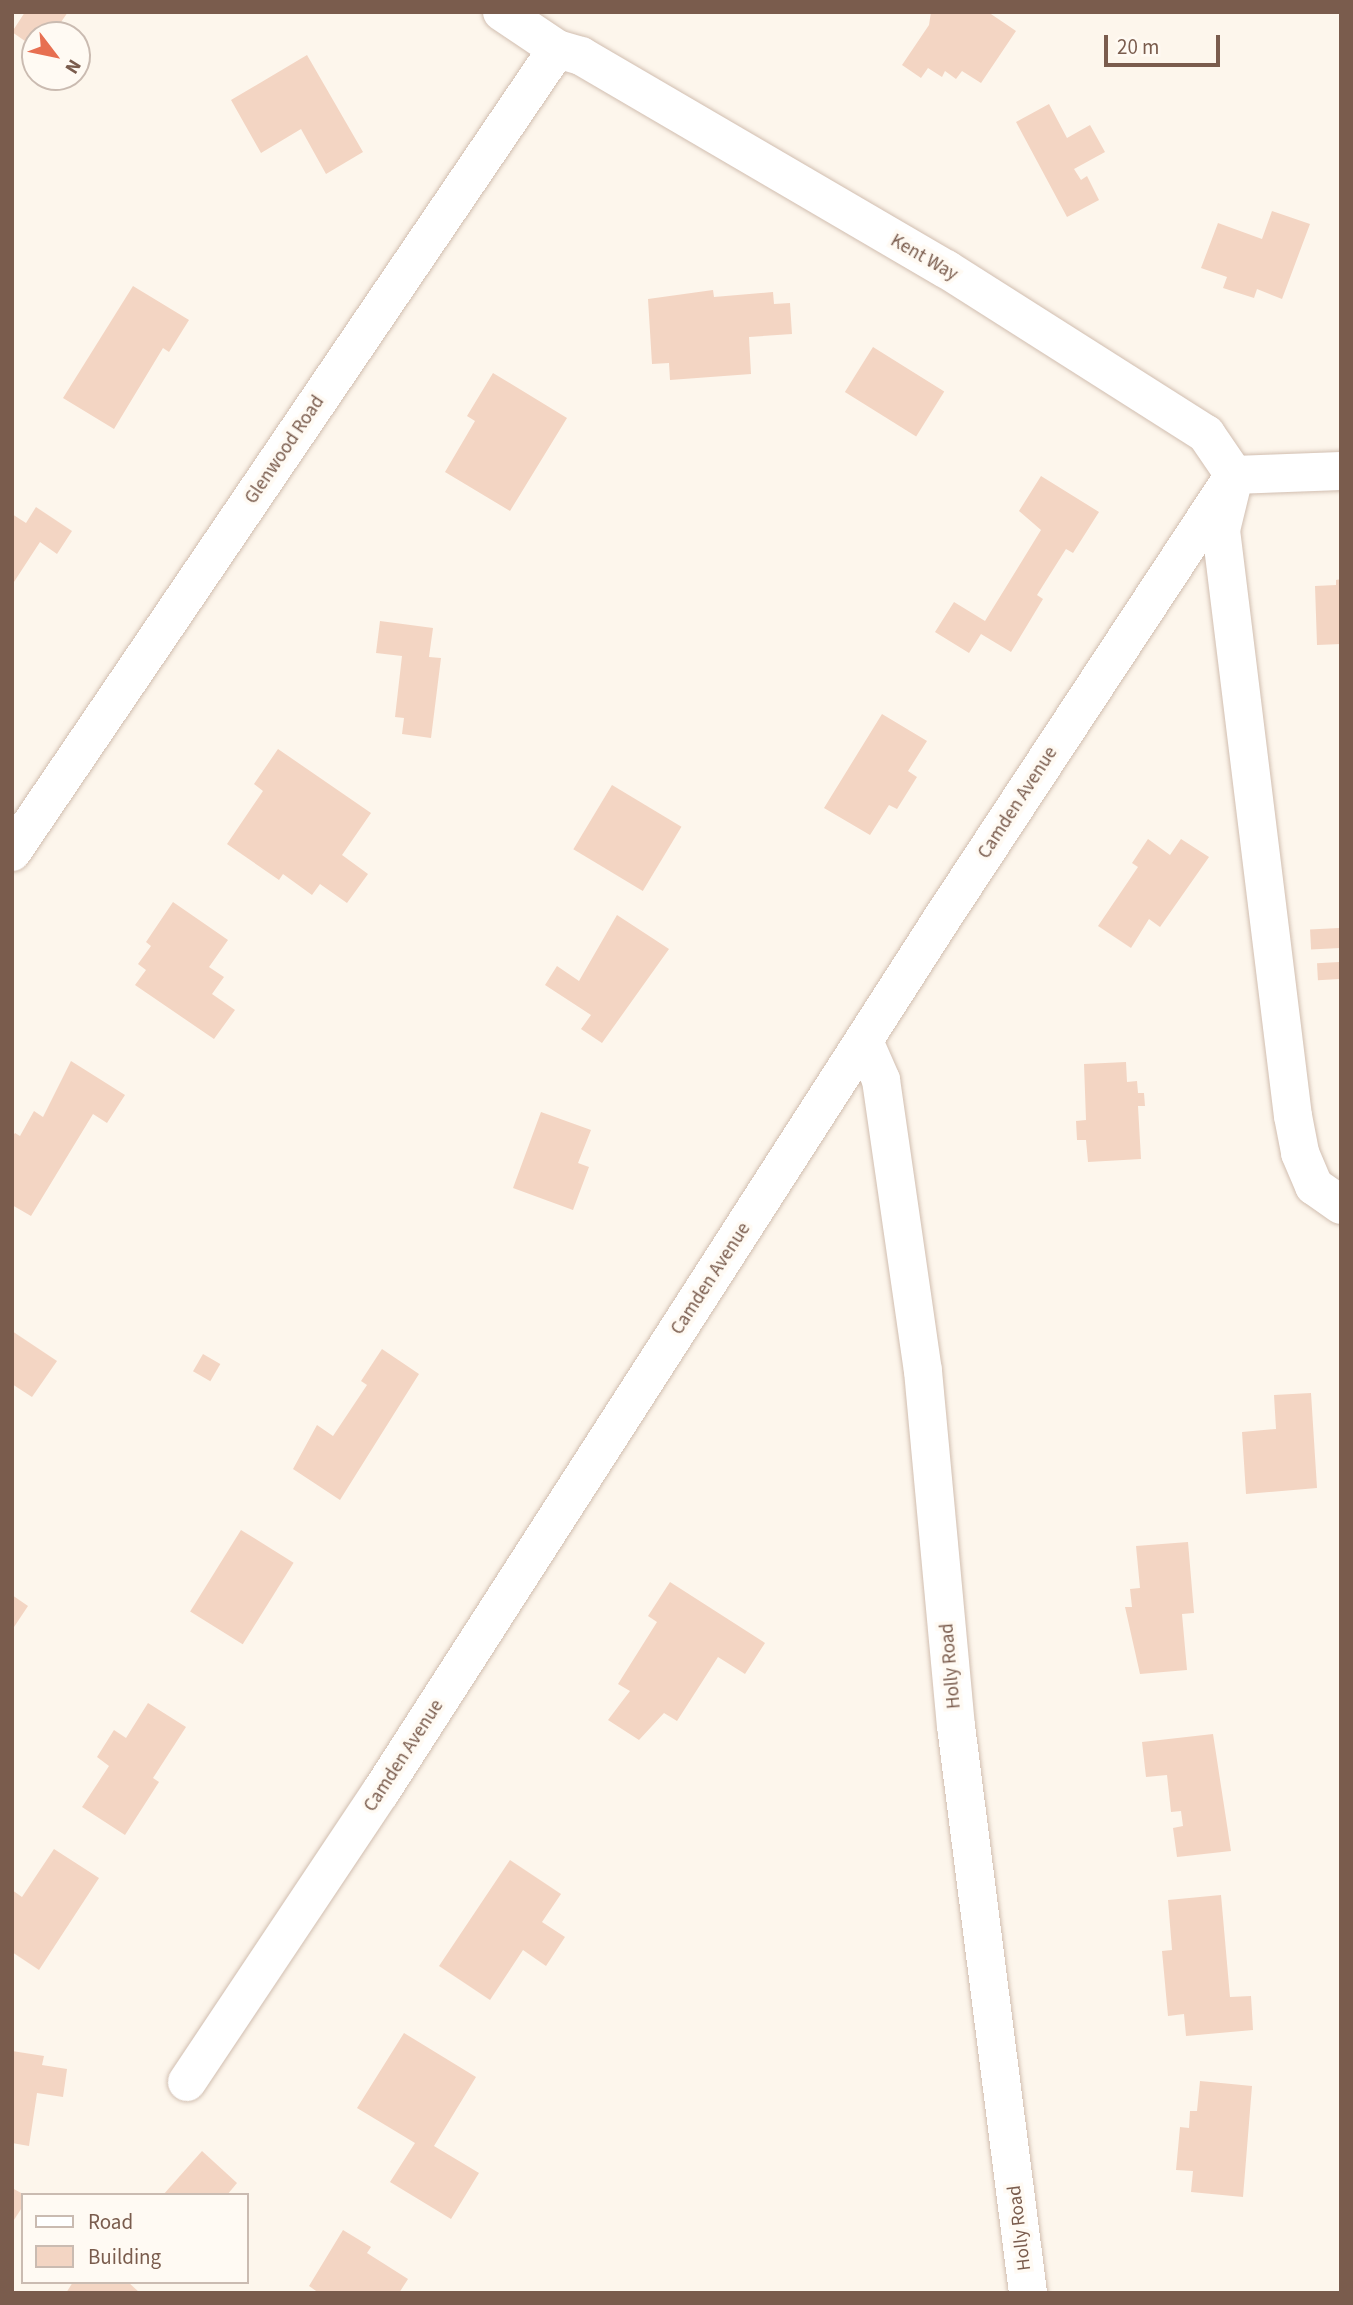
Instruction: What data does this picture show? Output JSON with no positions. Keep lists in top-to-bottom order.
{
  "streets": {
    "street": [
      "Kent Way",
      "Glenwood Road",
      "Camden Avenue",
      "Holly Road"
    ]
  },
  "crossings": [
    ["Kent Way", "Glenwood Road"],
    ["Kent Way", "Camden Avenue"],
    ["Camden Avenue", "Holly Road"]
  ],
  "legend": ["Road", "Building"],
  "scale_bar": "20 m",
  "north": "bottom right"
}
